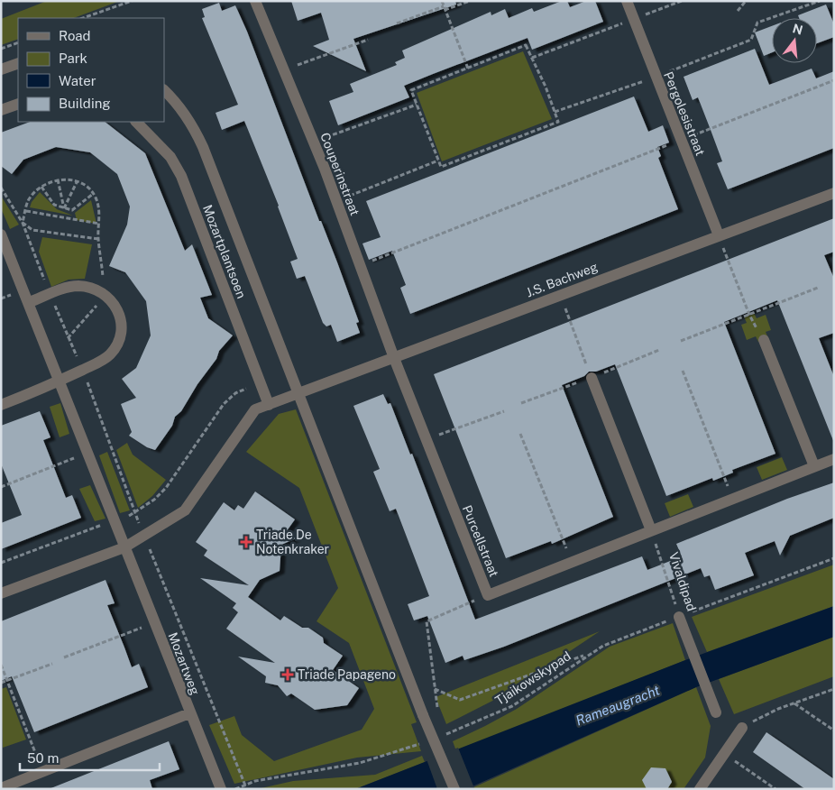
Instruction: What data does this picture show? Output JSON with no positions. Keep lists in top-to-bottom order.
{
  "streets": {
    "street": [
      "Pergolesistraat",
      "Couperinstraat",
      "Mozartplantsoen",
      "J.S. Bachweg",
      "Purcellstraat",
      "Vivaldipad",
      "Mozartweg"
    ],
    "path": ["Tjaikowskypad"]
  },
  "crossings": [
    ["Pergolesistraat", "J.S. Bachweg"],
    ["Couperinstraat", "J.S. Bachweg"],
    ["Couperinstraat", "Purcellstraat"],
    ["Mozartplantsoen", "J.S. Bachweg"],
    ["J.S. Bachweg", "Purcellstraat"],
    ["J.S. Bachweg", "Mozartweg"],
    ["Purcellstraat", "Vivaldipad"],
    ["Vivaldipad", "Tjaikowskypad"]
  ],
  "water": ["Rameaugracht"],
  "places": {
    "health": ["Triade De Notenkraker", "Triade Papageno"]
  },
  "legend": [
    "Road",
    "Park",
    "Water",
    "Building"
  ],
  "scale_bar": "50 m",
  "north": "top"
}
